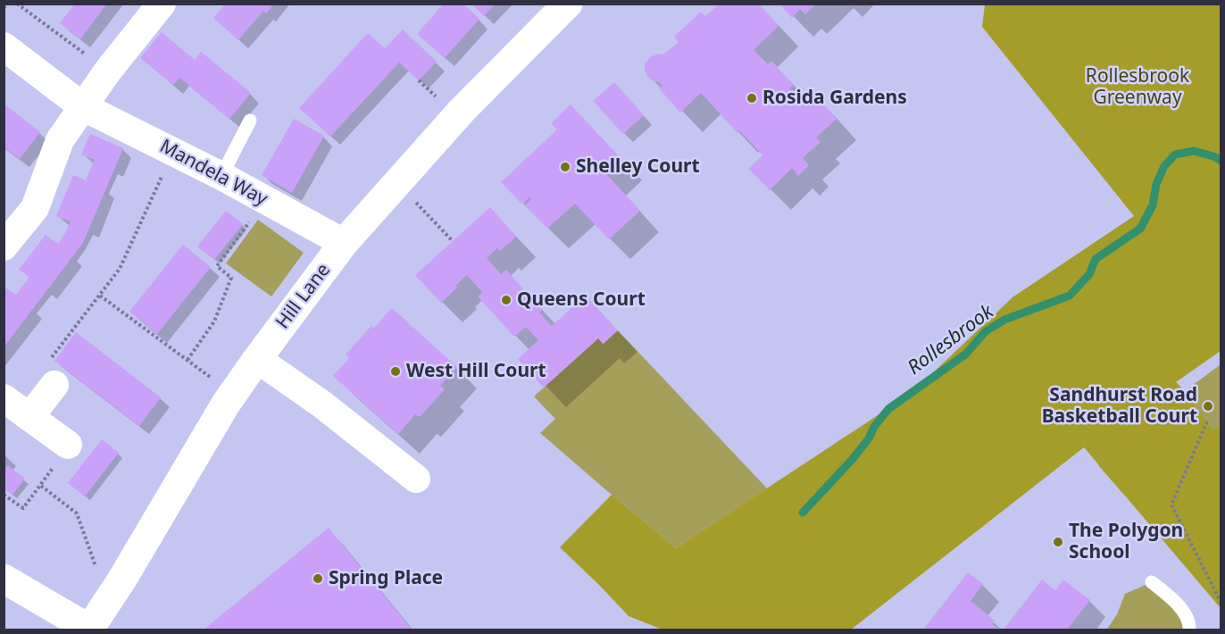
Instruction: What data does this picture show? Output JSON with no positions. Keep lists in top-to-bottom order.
{
  "streets": {
    "street": ["Mandela Way", "Hill Lane"]
  },
  "crossings": [
    ["Mandela Way", "Hill Lane"]
  ],
  "water": ["Rollesbrook"],
  "parks": ["Rollesbrook Greenway"],
  "places": [
    "Rosida Gardens",
    "Shelley Court",
    "Queens Court",
    "West Hill Court",
    "Sandhurst Road Basketball Court",
    "The Polygon School",
    "Spring Place"
  ]
}
